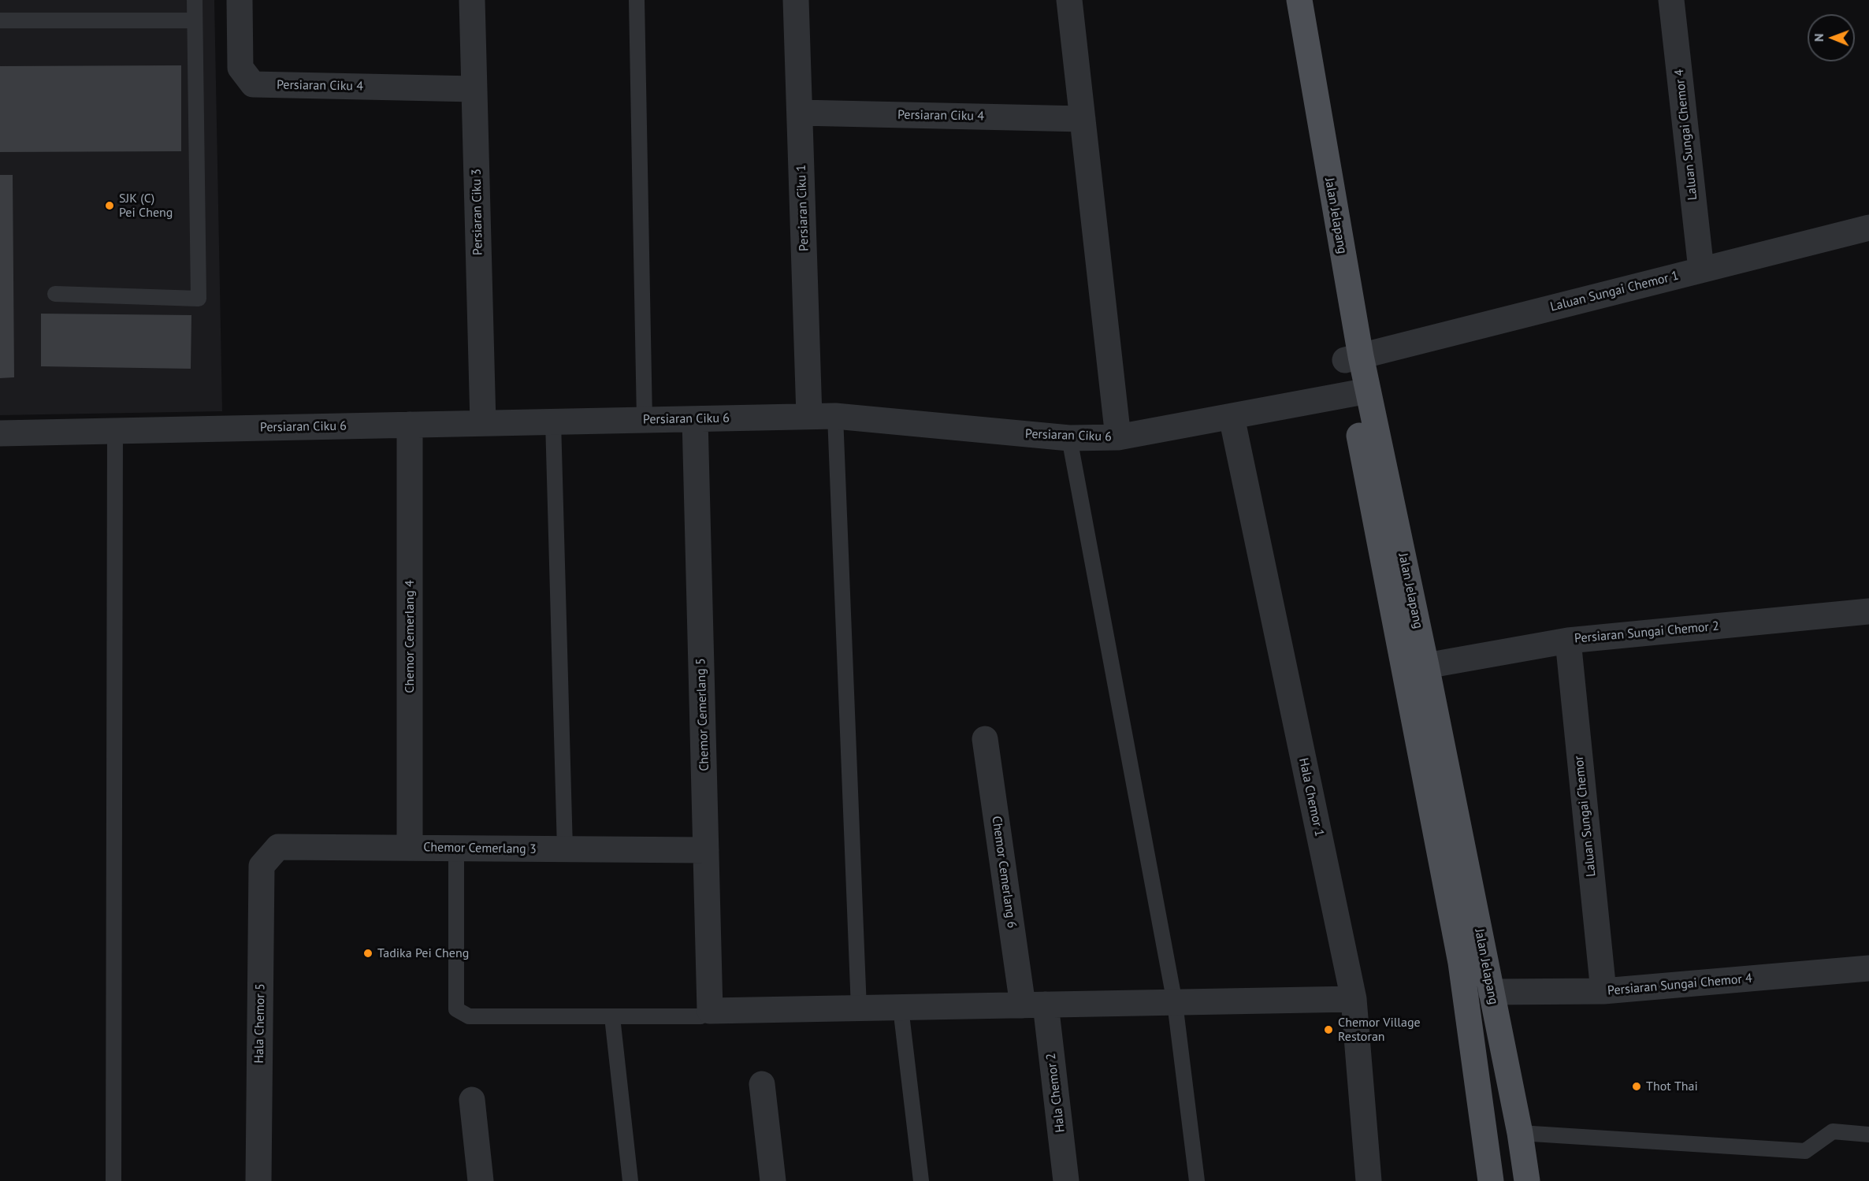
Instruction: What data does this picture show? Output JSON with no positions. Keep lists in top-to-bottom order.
{
  "streets": {
    "main road": ["Jalan Jelapang"],
    "street": [
      "Persiaran Ciku 4",
      "Laluan Sungai Chemor 4",
      "Persiaran Ciku 1",
      "Persiaran Ciku 3",
      "Laluan Sungai Chemor 1",
      "Persiaran Ciku 6",
      "Persiaran Sungai Chemor 2",
      "Chemor Cemerlang 4",
      "Chemor Cemerlang 5",
      "Hala Chemor 1",
      "Laluan Sungai Chemor",
      "Chemor Cemerlang 3",
      "Chemor Cemerlang 6",
      "Persiaran Sungai Chemor 4",
      "Hala Chemor 5",
      "Hala Chemor 2"
    ]
  },
  "crossings": [
    ["Persiaran Ciku 4", "Persiaran Ciku 1"],
    ["Persiaran Ciku 4", "Persiaran Ciku 3"],
    ["Laluan Sungai Chemor 4", "Laluan Sungai Chemor 1"],
    ["Persiaran Ciku 1", "Persiaran Ciku 6"],
    ["Persiaran Ciku 3", "Persiaran Ciku 6"],
    ["Jalan Jelapang", "Laluan Sungai Chemor 1"],
    ["Jalan Jelapang", "Persiaran Ciku 6"],
    ["Jalan Jelapang", "Persiaran Sungai Chemor 2"],
    ["Jalan Jelapang", "Persiaran Sungai Chemor 4"],
    ["Persiaran Ciku 6", "Chemor Cemerlang 4"],
    ["Persiaran Ciku 6", "Chemor Cemerlang 5"],
    ["Persiaran Ciku 6", "Hala Chemor 1"],
    ["Persiaran Sungai Chemor 2", "Laluan Sungai Chemor"],
    ["Chemor Cemerlang 4", "Chemor Cemerlang 3"],
    ["Chemor Cemerlang 5", "Chemor Cemerlang 3"],
    ["Laluan Sungai Chemor", "Persiaran Sungai Chemor 4"],
    ["Chemor Cemerlang 3", "Hala Chemor 5"],
    ["Chemor Cemerlang 6", "Hala Chemor 2"]
  ],
  "places": [
    "SJK (C) Pei Cheng",
    "Tadika Pei Cheng",
    "Chemor Village Restoran",
    "Thot Thai"
  ],
  "north": "left"
}
